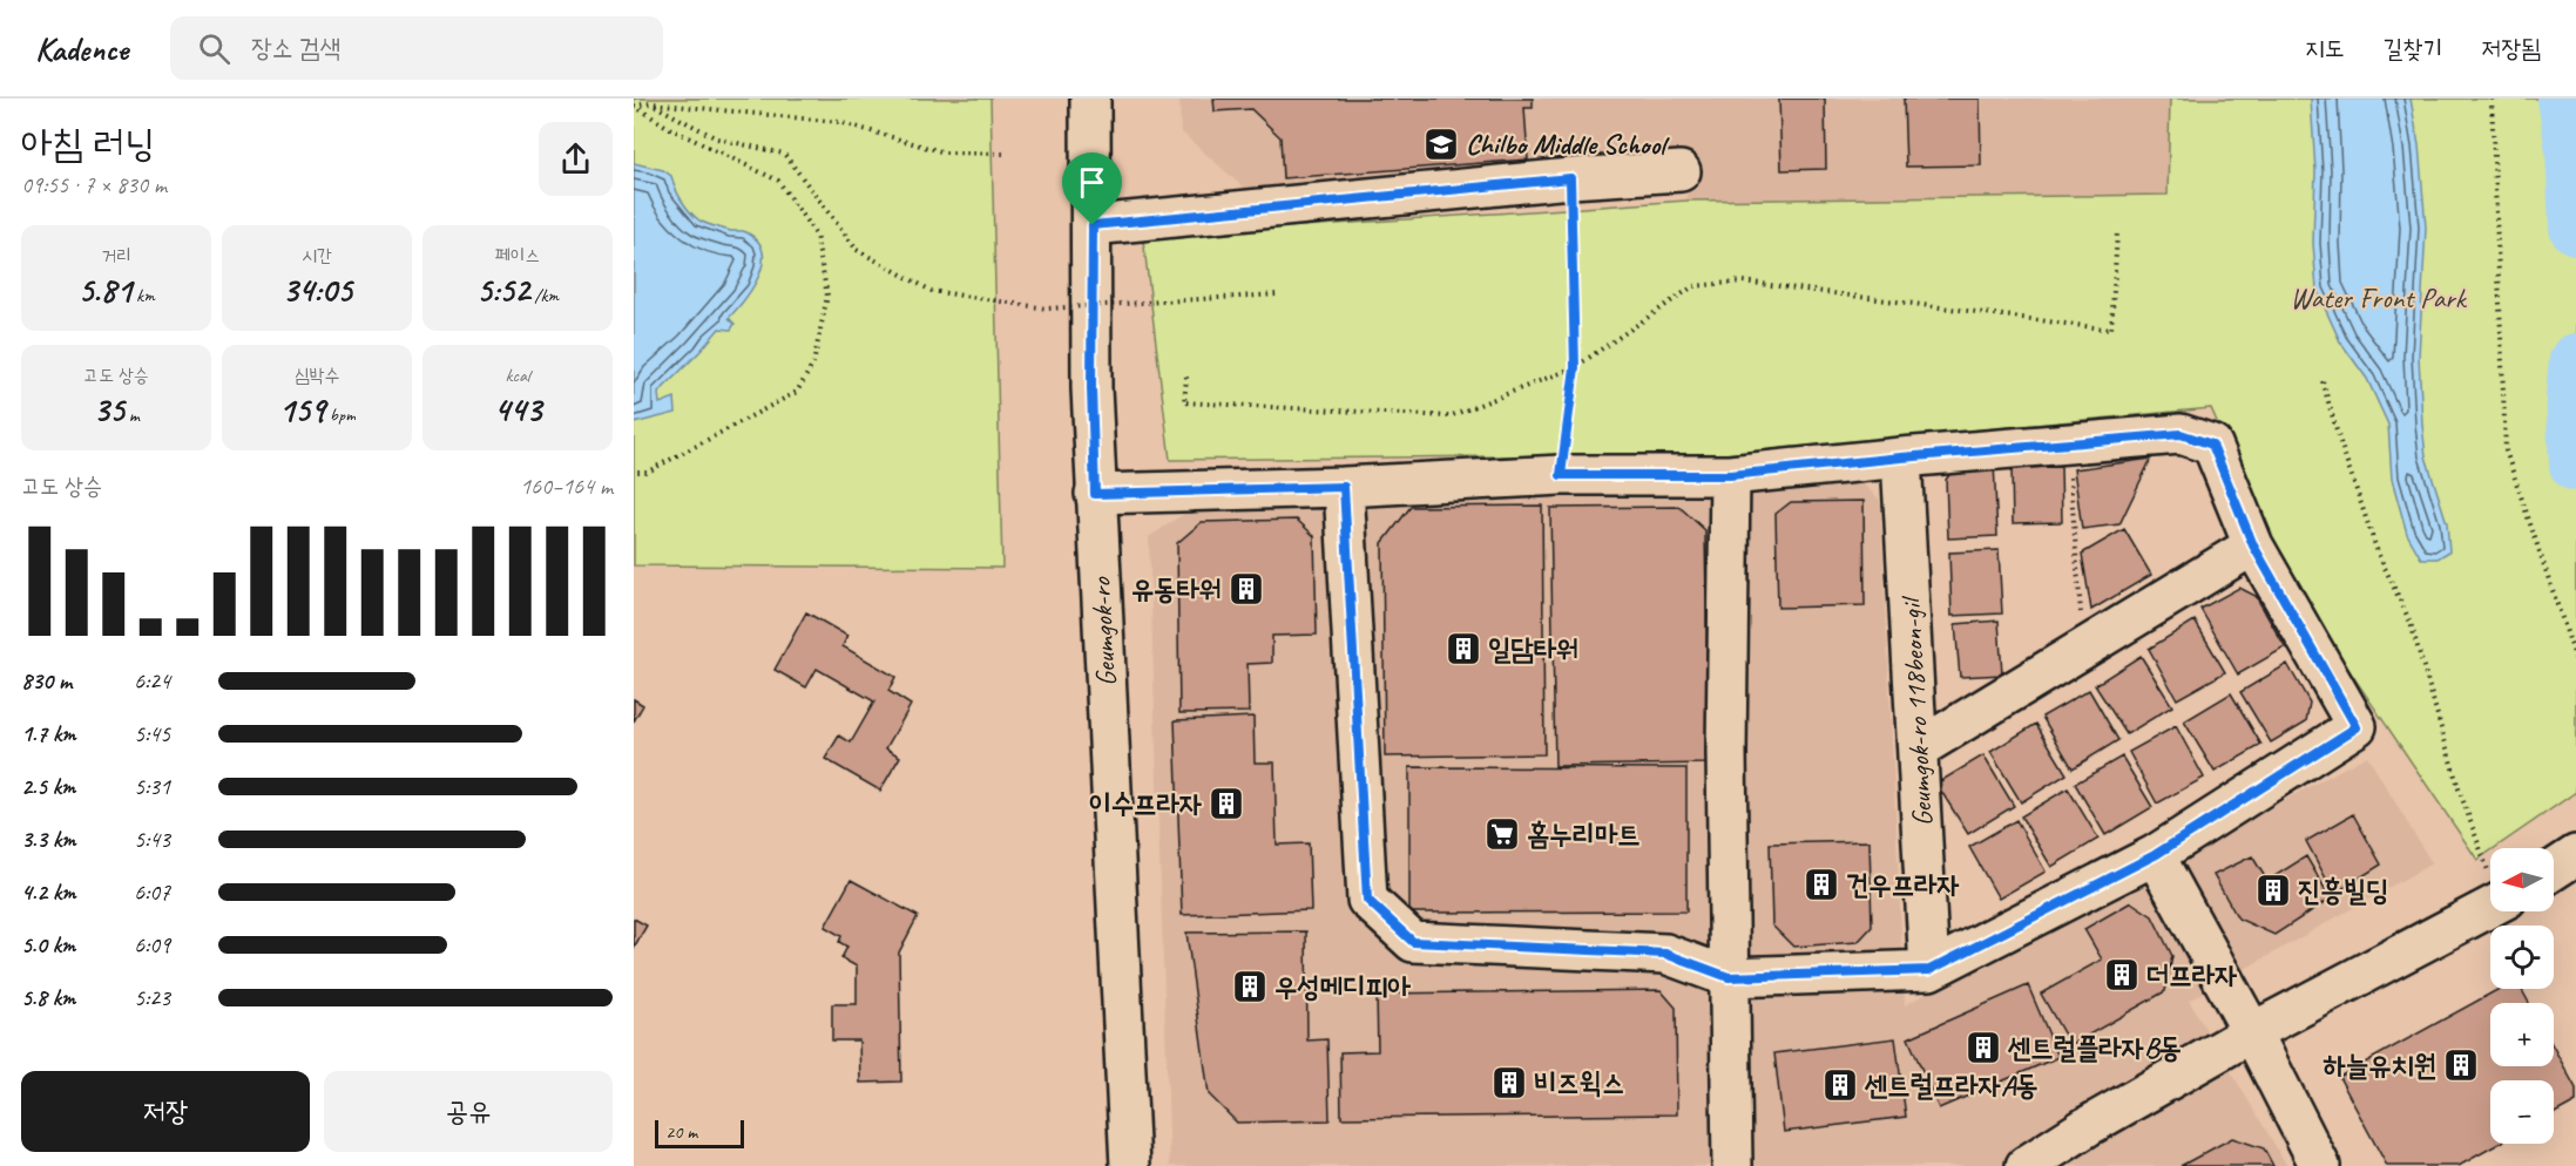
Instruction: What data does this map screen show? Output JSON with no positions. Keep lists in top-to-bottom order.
{
  "streets": {
    "street": ["Geumgok-ro", "Geumgok-ro 118beon-gil"]
  },
  "parks": ["Water Front Park"],
  "places": {
    "school or university": ["Chilbo Middle School"],
    "building": [
      "유동타워",
      "일담타워",
      "이수프라자",
      "건우프라자",
      "진흥빌딩",
      "더프라자",
      "우성메디피아",
      "센트럴플라자B동",
      "하늘유치원",
      "비즈윅스",
      "센트럴프라자A동"
    ],
    "supermarket": ["홈누리마트"]
  },
  "scale_bar": "20 m",
  "north": "left",
  "page": {
    "header": "Kadence",
    "search": "장소 검색",
    "nav": ["지도", "길찾기", "저장됨"],
    "heading": ["아침 러닝", "09:55 · 7 × 830 m"],
    "stats": [
      ["거리", "5.81 km"],
      ["시간", "34:05"],
      ["페이스", "5:52 /km"],
      ["고도 상승", "35 m"],
      ["심박수", "159 bpm"],
      ["kcal", "443"]
    ],
    "chart": ["고도 상승", "160–164 m"],
    "list": [
      {
        "name": "830 m",
        "note": "6:24"
      },
      {
        "name": "1.7 km",
        "note": "5:45"
      },
      {
        "name": "2.5 km",
        "note": "5:31"
      },
      {
        "name": "3.3 km",
        "note": "5:43"
      },
      {
        "name": "4.2 km",
        "note": "6:07"
      },
      {
        "name": "5.0 km",
        "note": "6:09"
      },
      {
        "name": "5.8 km",
        "note": "5:23"
      }
    ],
    "map_buttons": ["+", "−"],
    "buttons": ["저장", "공유"],
    "scale": "20 m"
  }
}
